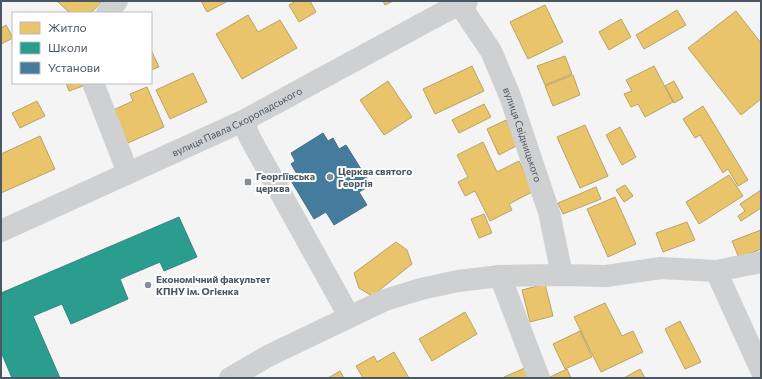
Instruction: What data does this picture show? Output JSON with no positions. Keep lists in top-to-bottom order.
{
  "streets": {
    "street": ["вулиця Павла Скоропадського", "вулиця Свідницького"]
  },
  "crossings": [
    ["вулиця Павла Скоропадського", "вулиця Свідницького"]
  ],
  "places": {
    "other": ["Церква святого Георгія", "Економічний факультет КПНУ ім. Огієнка"],
    "transit": ["Георгіївська церква"]
  },
  "legend": ["Житло", "Школи", "Установи"]
}
